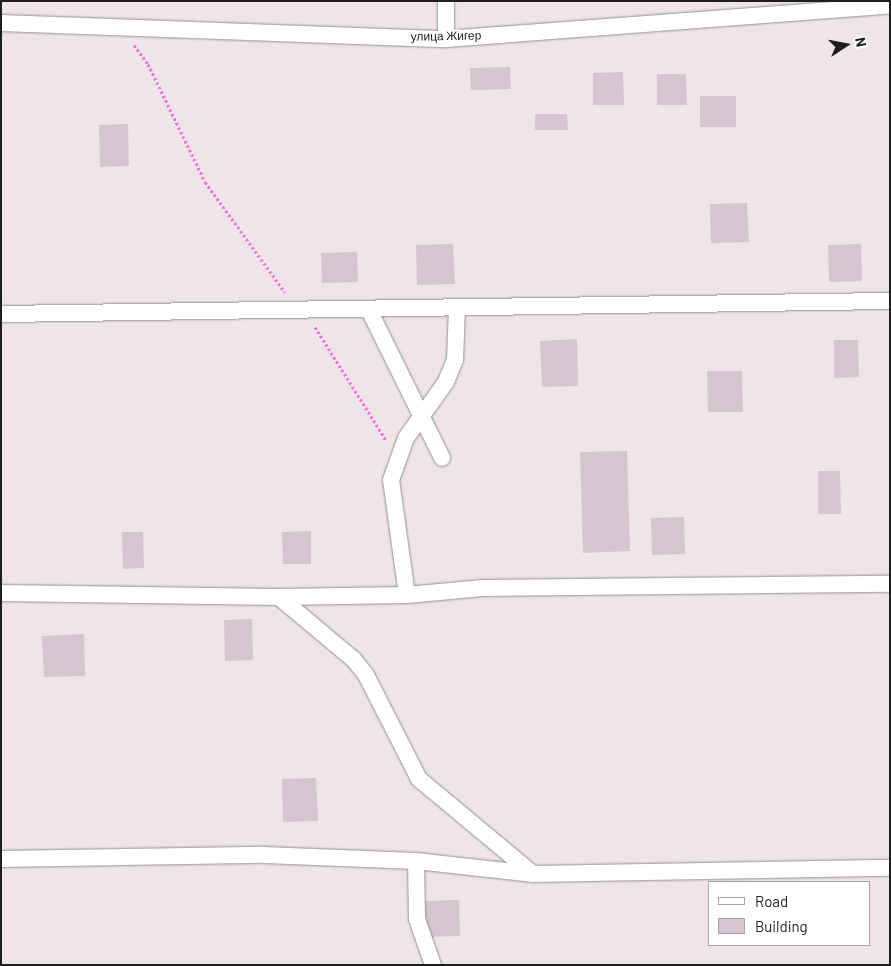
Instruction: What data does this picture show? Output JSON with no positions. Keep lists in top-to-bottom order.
{
  "streets": {
    "street": ["улица Жигер"]
  },
  "legend": ["Road", "Building"],
  "north": "right"
}
